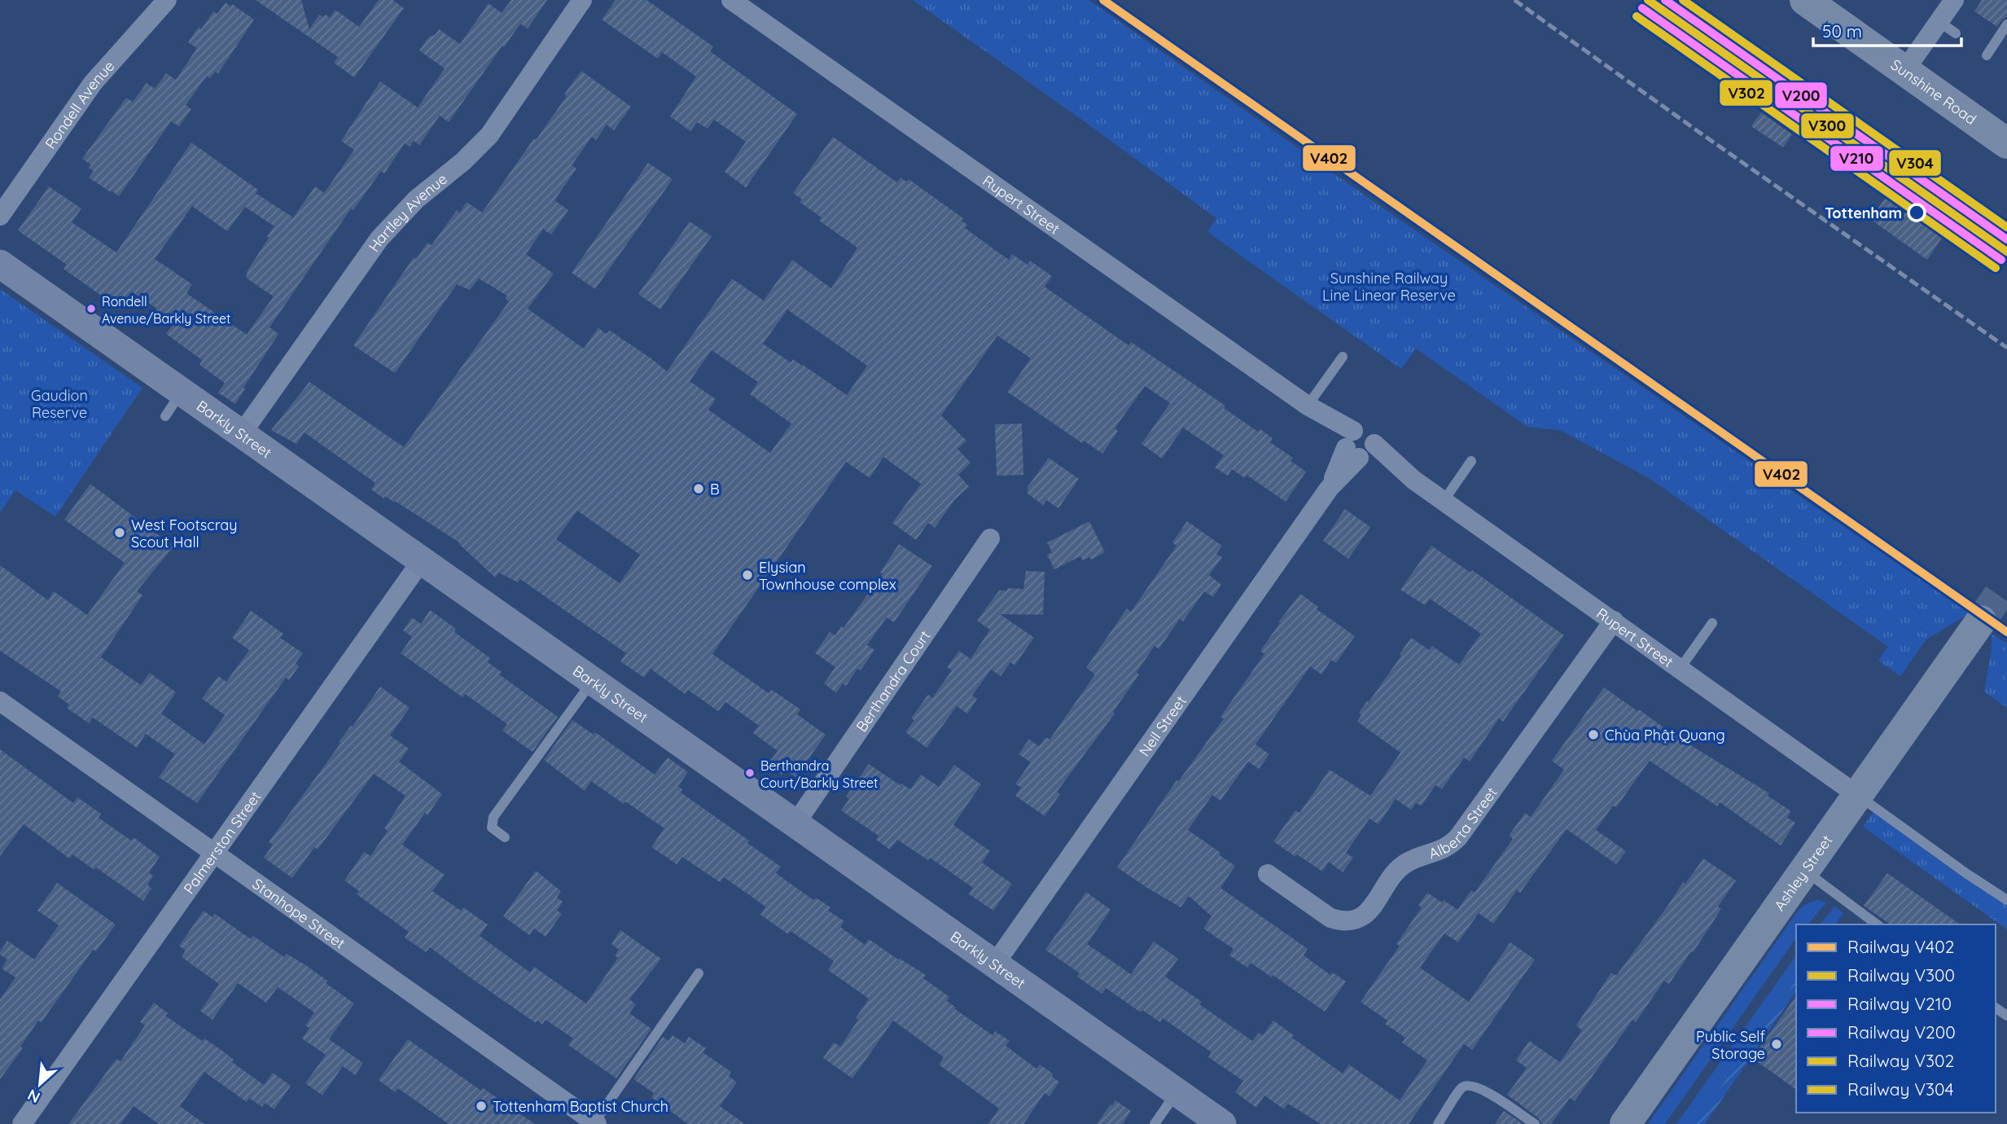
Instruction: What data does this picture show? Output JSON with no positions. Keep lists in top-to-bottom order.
{
  "streets": {
    "main road": ["Sunshine Road", "Ashley Street"],
    "street": [
      "Rondell Avenue",
      "Rupert Street",
      "Hartley Avenue",
      "Barkly Street",
      "Berthandra Court",
      "Neil Street",
      "Alberta Street",
      "Palmerston Street",
      "Stanhope Street"
    ]
  },
  "crossings": [
    ["Rupert Street", "Neil Street"],
    ["Rupert Street", "Alberta Street"],
    ["Rupert Street", "Ashley Street"],
    ["Hartley Avenue", "Barkly Street"],
    ["Barkly Street", "Berthandra Court"],
    ["Barkly Street", "Neil Street"],
    ["Barkly Street", "Palmerston Street"],
    ["Palmerston Street", "Stanhope Street"]
  ],
  "parks": ["Sunshine Railway Line Linear Reserve", "Gaudion Reserve"],
  "places": [
    "Tottenham",
    "Rondell Avenue/Barkly Street",
    "B",
    "West Footscray Scout Hall",
    "Elysian Townhouse complex",
    "Chùa Phật Quang",
    "Berthandra Court/Barkly Street",
    "Public Self Storage",
    "Tottenham Baptist Church"
  ],
  "lines": [
    "rail line V402",
    "rail line V300",
    "rail line V200",
    "rail line V304",
    "rail line V210",
    "rail line V302"
  ],
  "legend": [
    "Railway V402",
    "Railway V300",
    "Railway V210",
    "Railway V200",
    "Railway V302",
    "Railway V304"
  ],
  "scale_bar": "50 m",
  "north": "bottom left"
}
